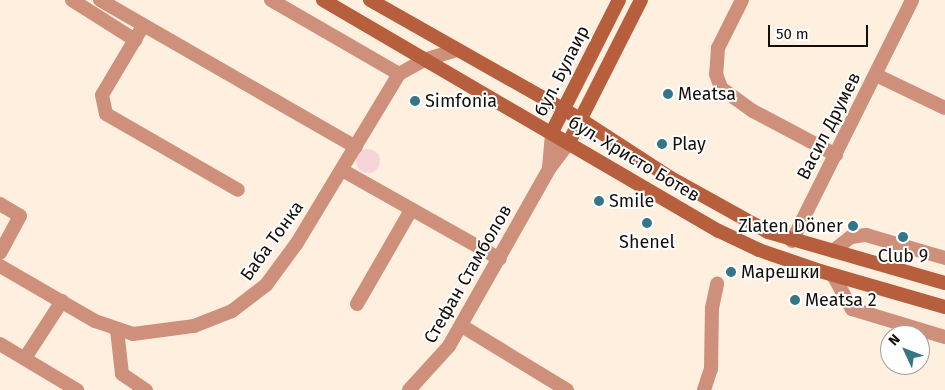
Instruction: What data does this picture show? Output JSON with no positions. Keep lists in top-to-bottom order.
{
  "streets": {
    "main road": ["бул. Булаир", "бул. Христо Ботев"],
    "street": ["Васил Друмев", "Баба Тонка", "Стефан Стамболов"]
  },
  "crossings": [
    ["бул. Булаир", "бул. Христо Ботев"],
    ["бул. Булаир", "Стефан Стамболов"],
    ["Васил Друмев", "бул. Христо Ботев"],
    ["бул. Христо Ботев", "Стефан Стамболов"]
  ],
  "places": [
    "Meatsa",
    "Simfonia",
    "Play",
    "Smile",
    "Shenel",
    "Zlaten Döner",
    "Club 9",
    "Марешки",
    "Meatsa 2"
  ],
  "scale_bar": "50 m",
  "north": "top left"
}
